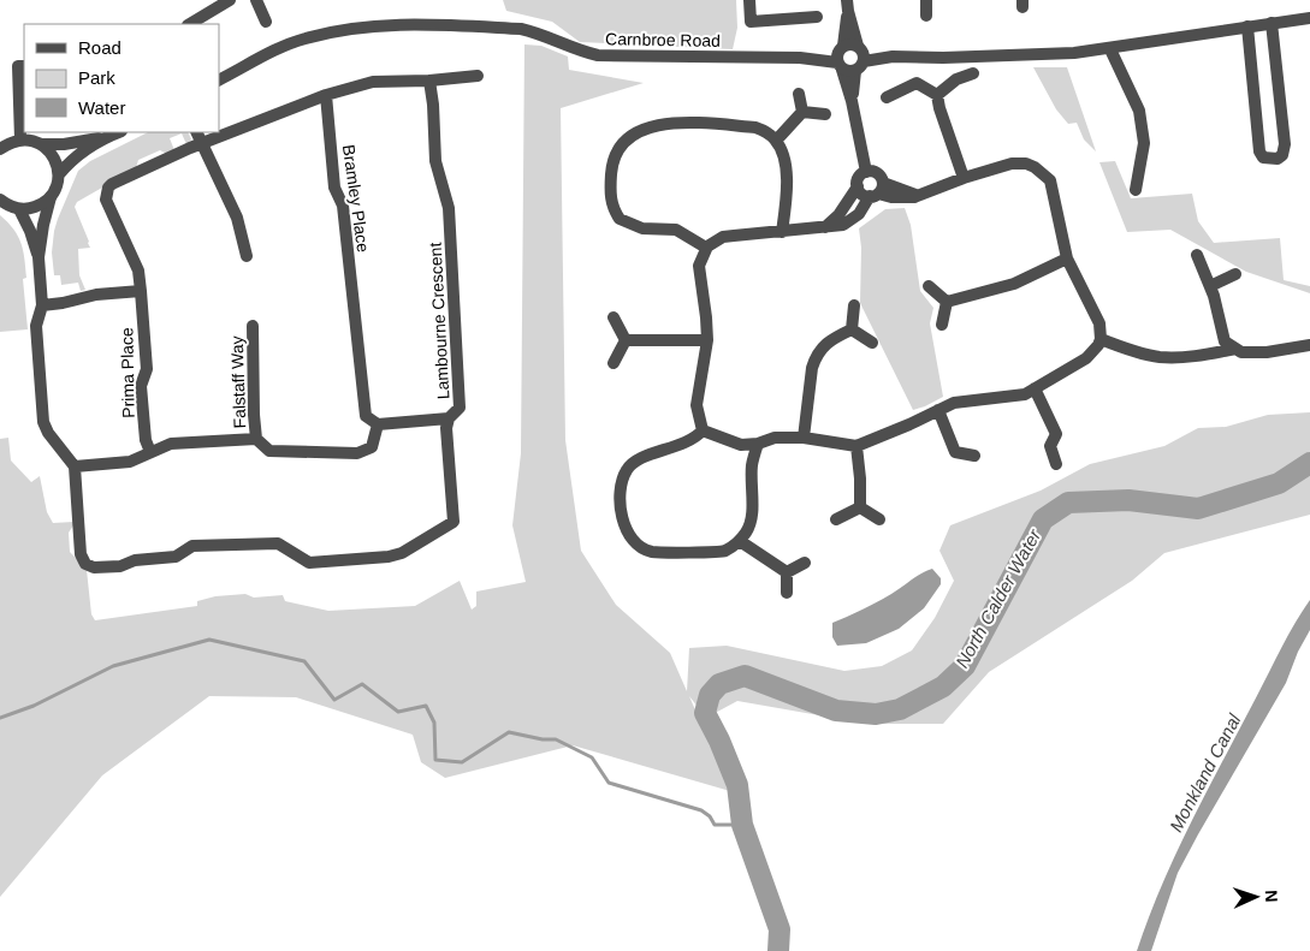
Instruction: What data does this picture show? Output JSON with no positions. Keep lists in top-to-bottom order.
{
  "streets": {
    "street": [
      "Carnbroe Road",
      "Bramley Place",
      "Lambourne Crescent",
      "Prima Place",
      "Falstaff Way"
    ]
  },
  "water": ["North Calder Water", "Monkland Canal"],
  "legend": ["Road", "Park", "Water"],
  "north": "right"
}
